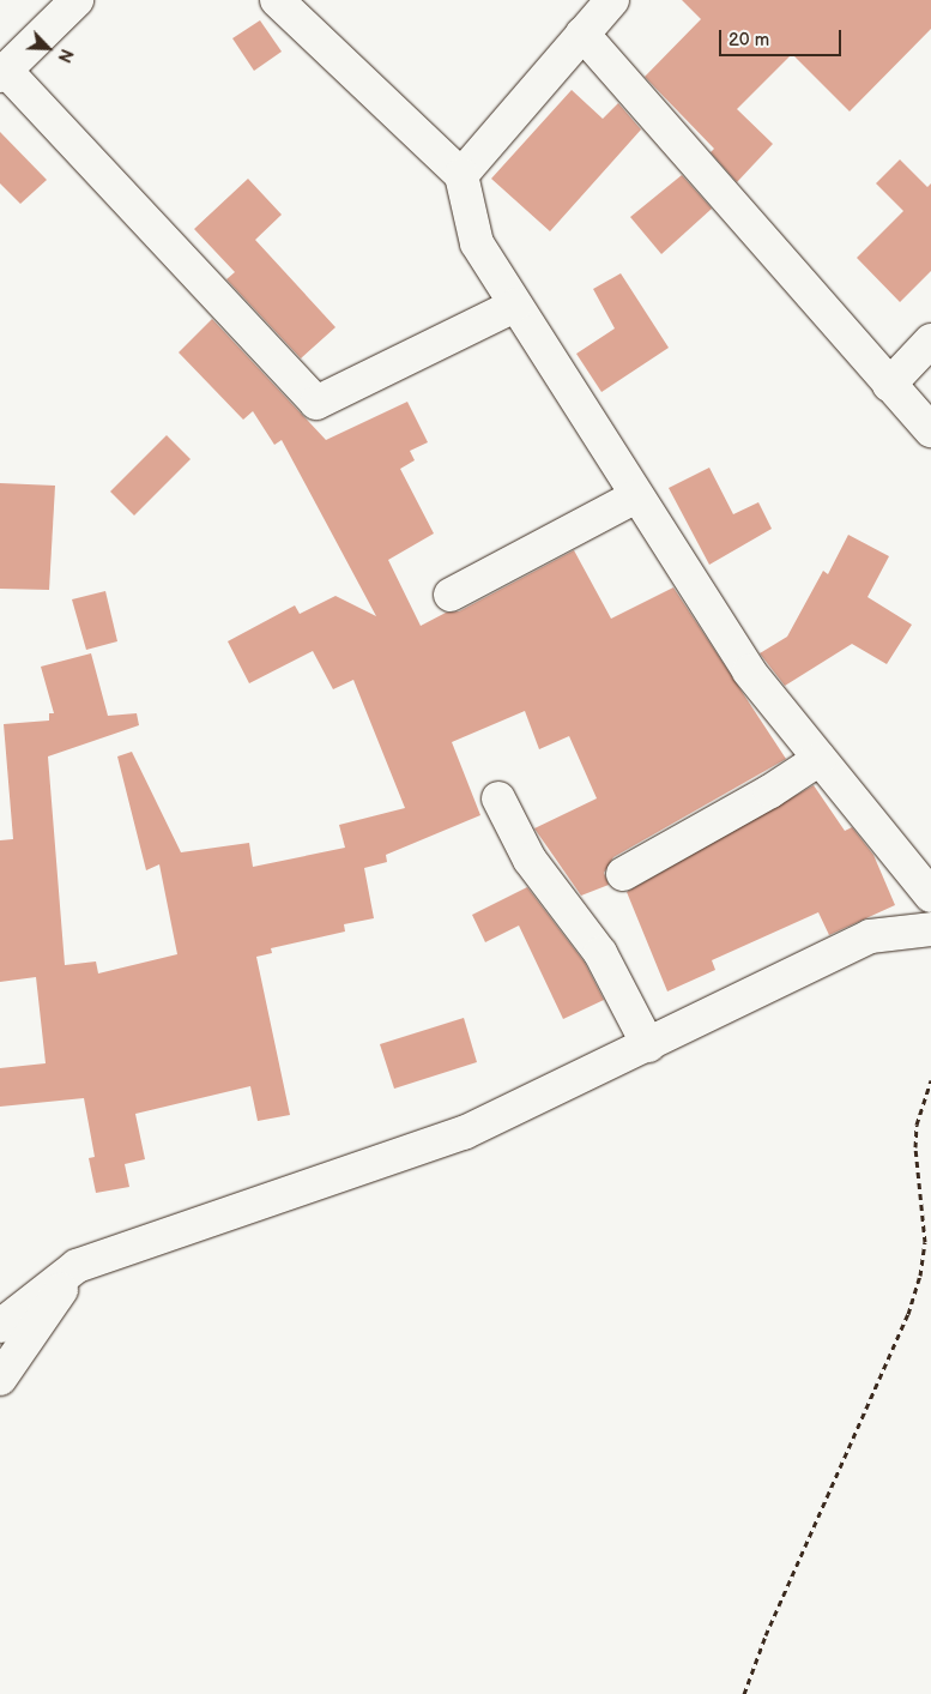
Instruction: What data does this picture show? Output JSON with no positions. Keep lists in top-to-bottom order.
{
  "scale_bar": "20 m",
  "north": "bottom right"
}
